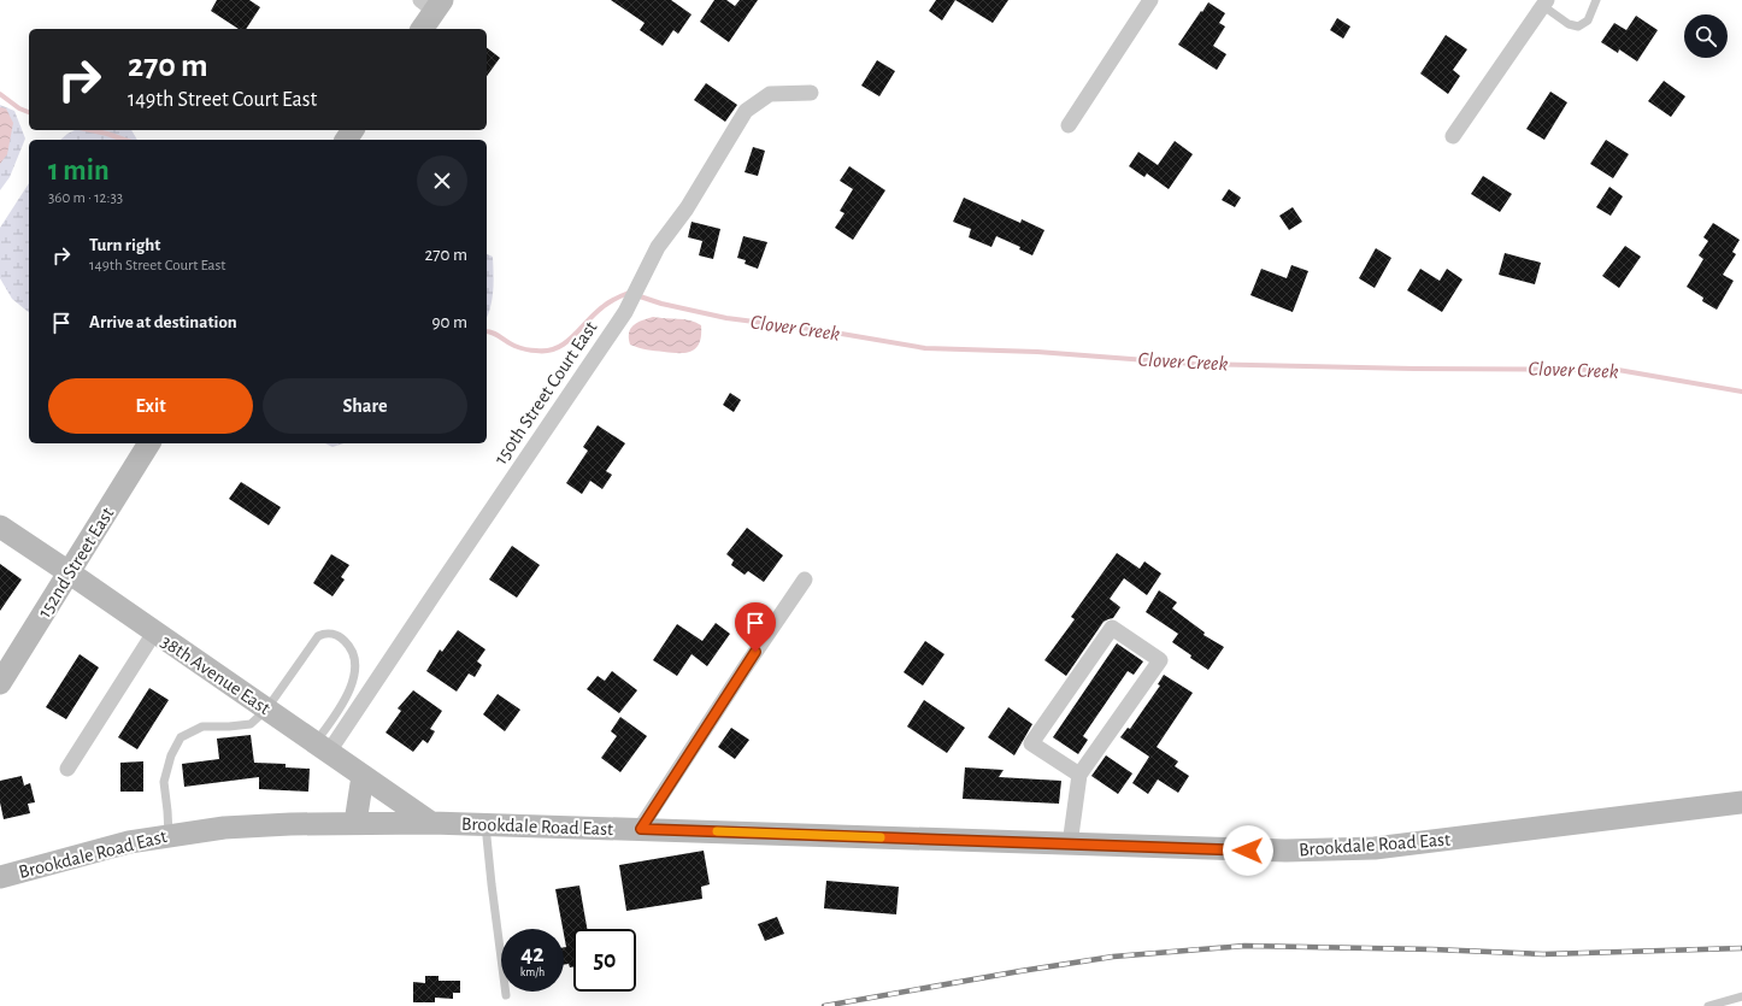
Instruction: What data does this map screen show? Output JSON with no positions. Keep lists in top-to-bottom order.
{
  "streets": {
    "main road": ["152nd Street East", "38th Avenue East", "Brookdale Road East"],
    "street": ["150th Street Court East"]
  },
  "crossings": [
    ["150th Street Court East", "38th Avenue East"],
    ["152nd Street East", "38th Avenue East"],
    ["38th Avenue East", "Brookdale Road East"]
  ],
  "water": ["Clover Creek"],
  "page": {
    "turn": ["270 m", "149th Street Court East"],
    "heading": ["1 min", "360 m · 12:33"],
    "list": [
      {
        "name": "Turn right",
        "note": "149th Street Court East",
        "value": "270 m"
      },
      {
        "name": "Arrive at destination",
        "value": "90 m"
      }
    ],
    "buttons": ["Exit", "Share"],
    "speed": "42 km/h",
    "limit": "50"
  }
}
